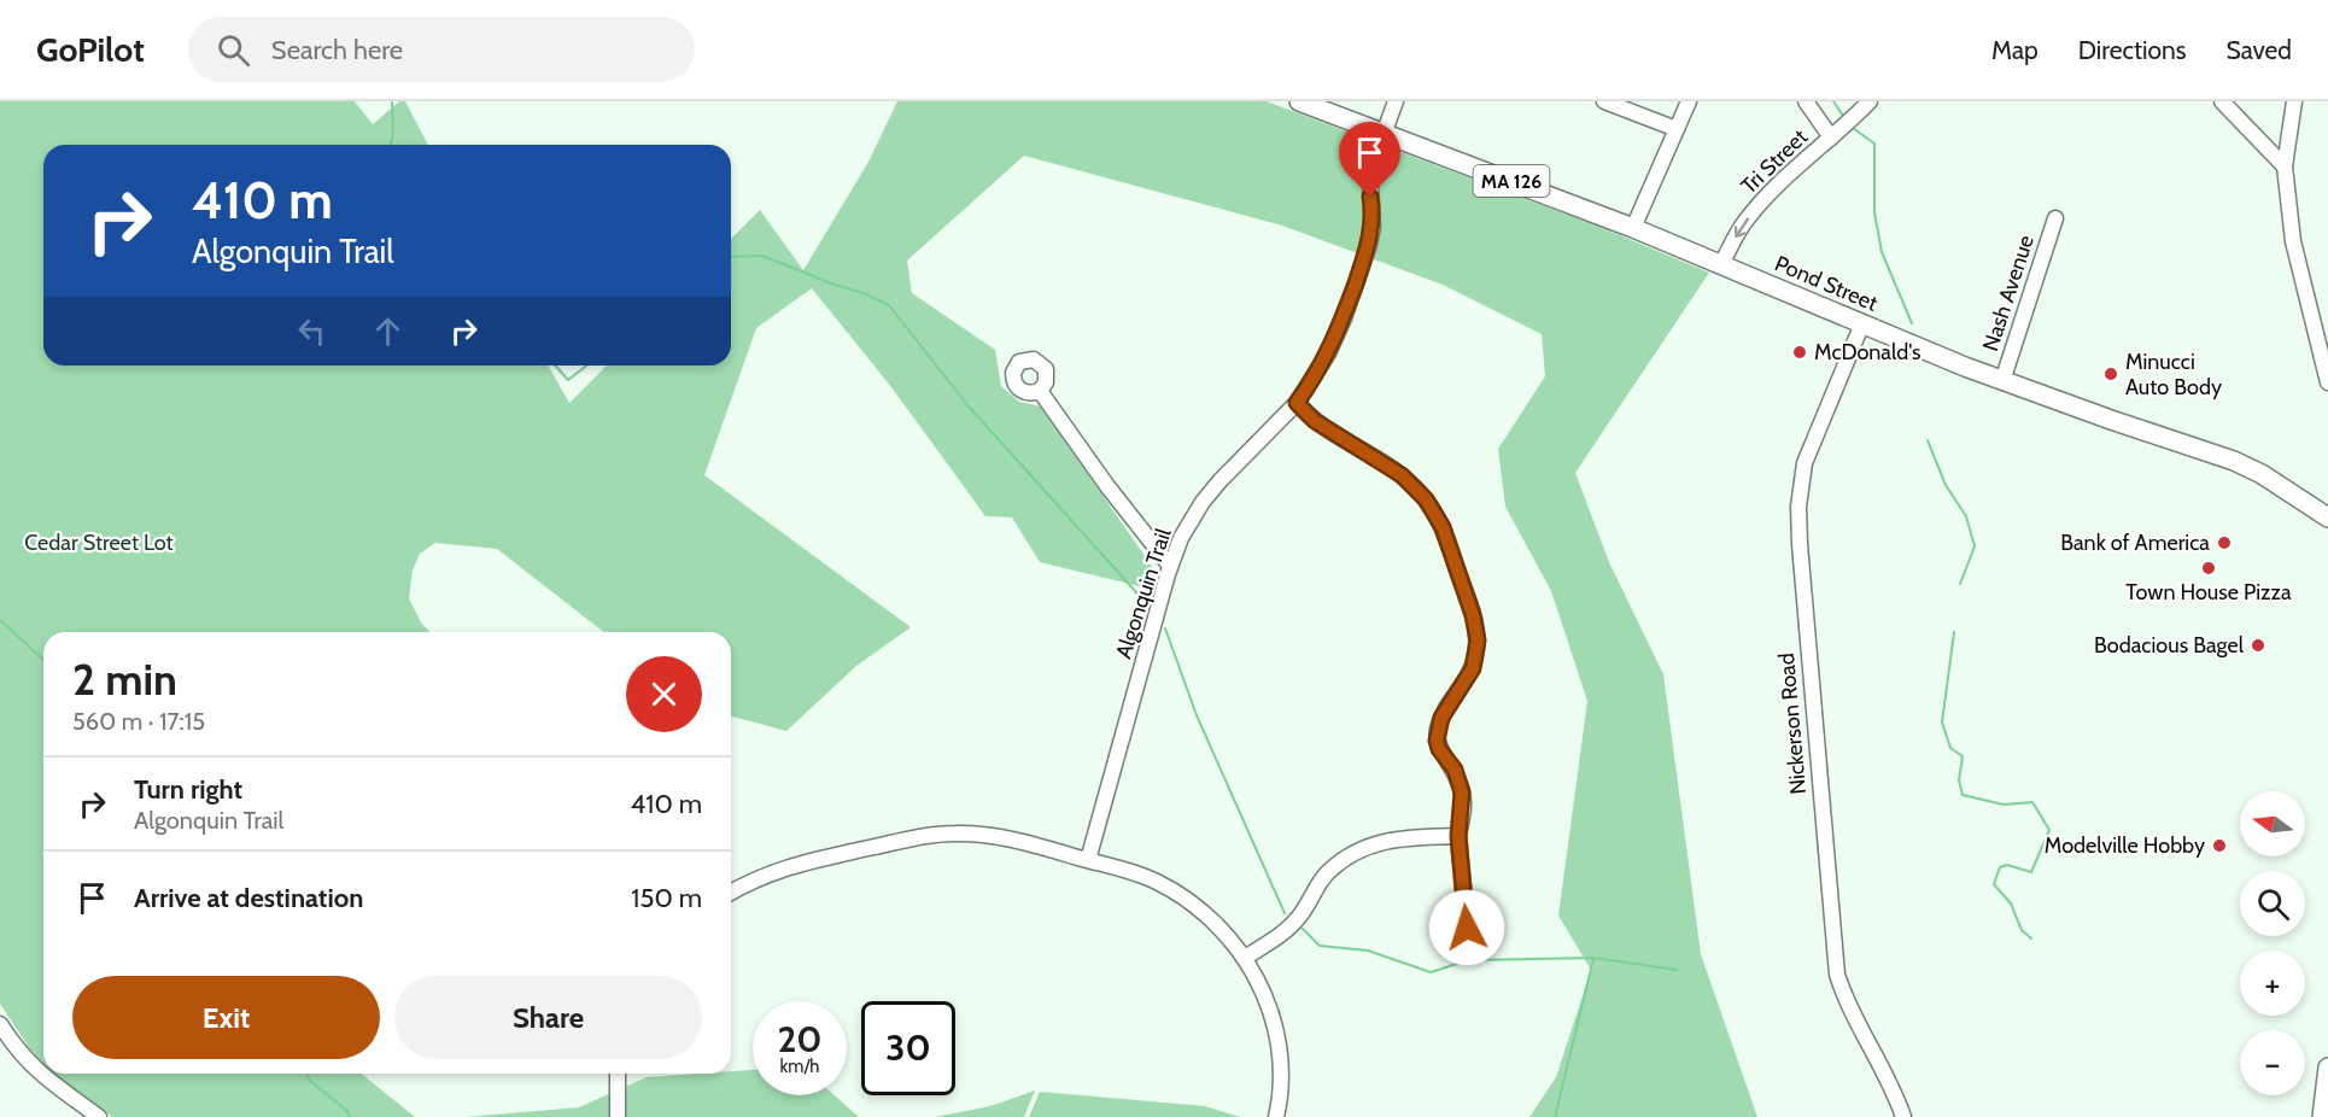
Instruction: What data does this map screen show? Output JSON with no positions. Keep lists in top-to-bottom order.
{
  "streets": {
    "main road": ["MA 126", "Pond Street"],
    "street": [
      "Tri Street",
      "Nash Avenue",
      "Algonquin Trail",
      "Nickerson Road"
    ]
  },
  "crossings": [
    ["Tri Street", "Pond Street"],
    ["Pond Street", "Nash Avenue"],
    ["Pond Street", "Algonquin Trail"],
    ["Pond Street", "Nickerson Road"]
  ],
  "parks": ["Cedar Street Lot"],
  "places": [
    "McDonald's",
    "Minucci Auto Body",
    "Bank of America",
    "Town House Pizza",
    "Bodacious Bagel",
    "Modelville Hobby"
  ],
  "north": "left",
  "page": {
    "header": "GoPilot",
    "search": "Search here",
    "nav": ["Map", "Directions", "Saved"],
    "turn": ["410 m", "Algonquin Trail"],
    "heading": ["2 min", "560 m · 17:15"],
    "list": [
      {
        "name": "Turn right",
        "note": "Algonquin Trail",
        "value": "410 m"
      },
      {
        "name": "Arrive at destination",
        "value": "150 m"
      }
    ],
    "map_buttons": ["+", "−"],
    "buttons": ["Exit", "Share"],
    "speed": "20 km/h",
    "limit": "30"
  }
}
